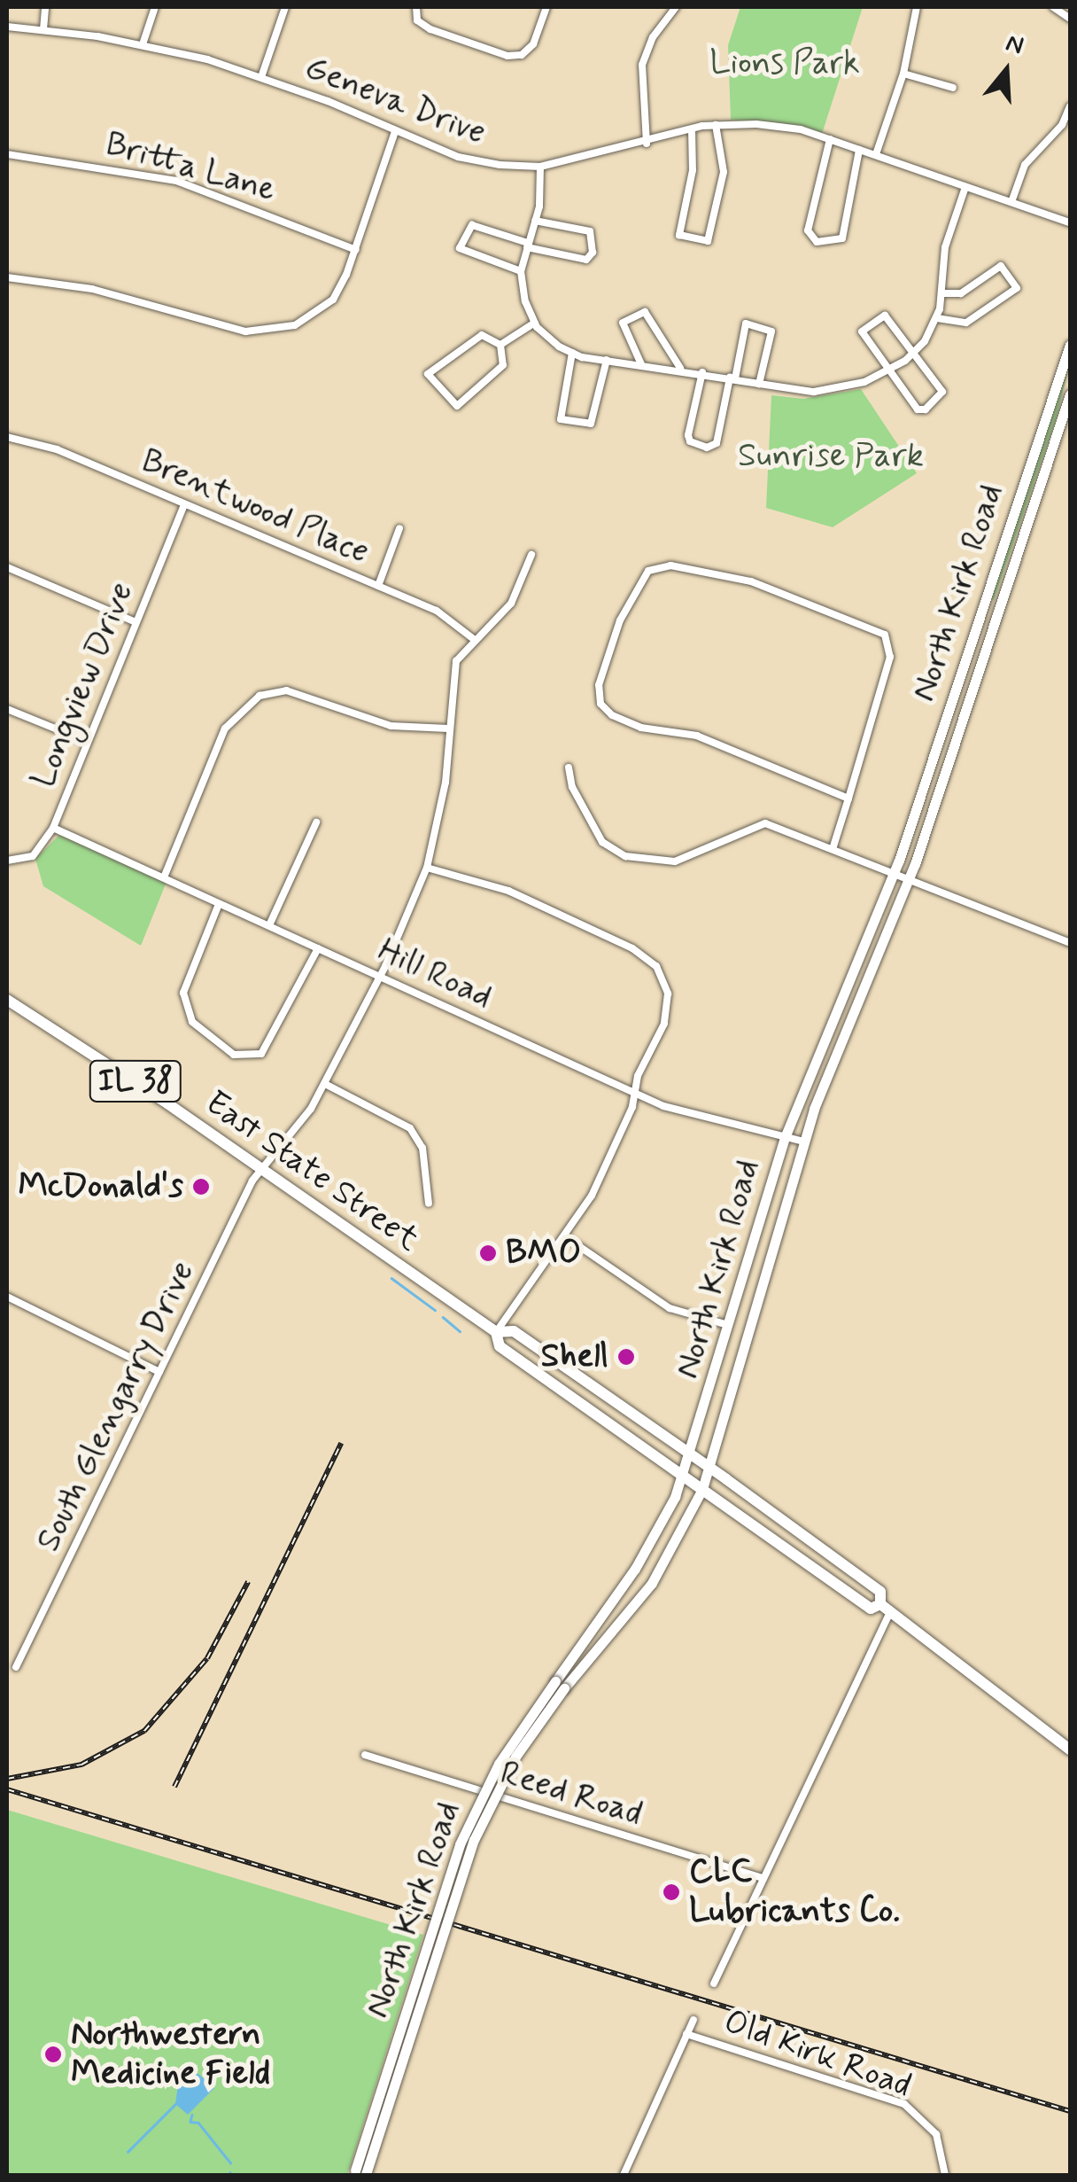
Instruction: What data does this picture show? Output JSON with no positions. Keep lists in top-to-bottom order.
{
  "streets": {
    "main road": ["North Kirk Road", "IL 38", "East State Street"],
    "street": [
      "Geneva Drive",
      "Britta Lane",
      "Brentwood Place",
      "Longview Drive",
      "Hill Road",
      "South Glengarry Drive",
      "Reed Road",
      "Old Kirk Road"
    ]
  },
  "crossings": [
    ["Brentwood Place", "Longview Drive"],
    ["Brentwood Place", "South Glengarry Drive"],
    ["North Kirk Road", "Hill Road"],
    ["North Kirk Road", "East State Street"],
    ["Longview Drive", "Hill Road"],
    ["Hill Road", "South Glengarry Drive"],
    ["East State Street", "South Glengarry Drive"]
  ],
  "parks": ["Lions Park", "Sunrise Park"],
  "places": [
    "McDonald's",
    "BMO",
    "Shell",
    "CLC Lubricants Co.",
    "Northwestern Medicine Field"
  ],
  "north": "top"
}
